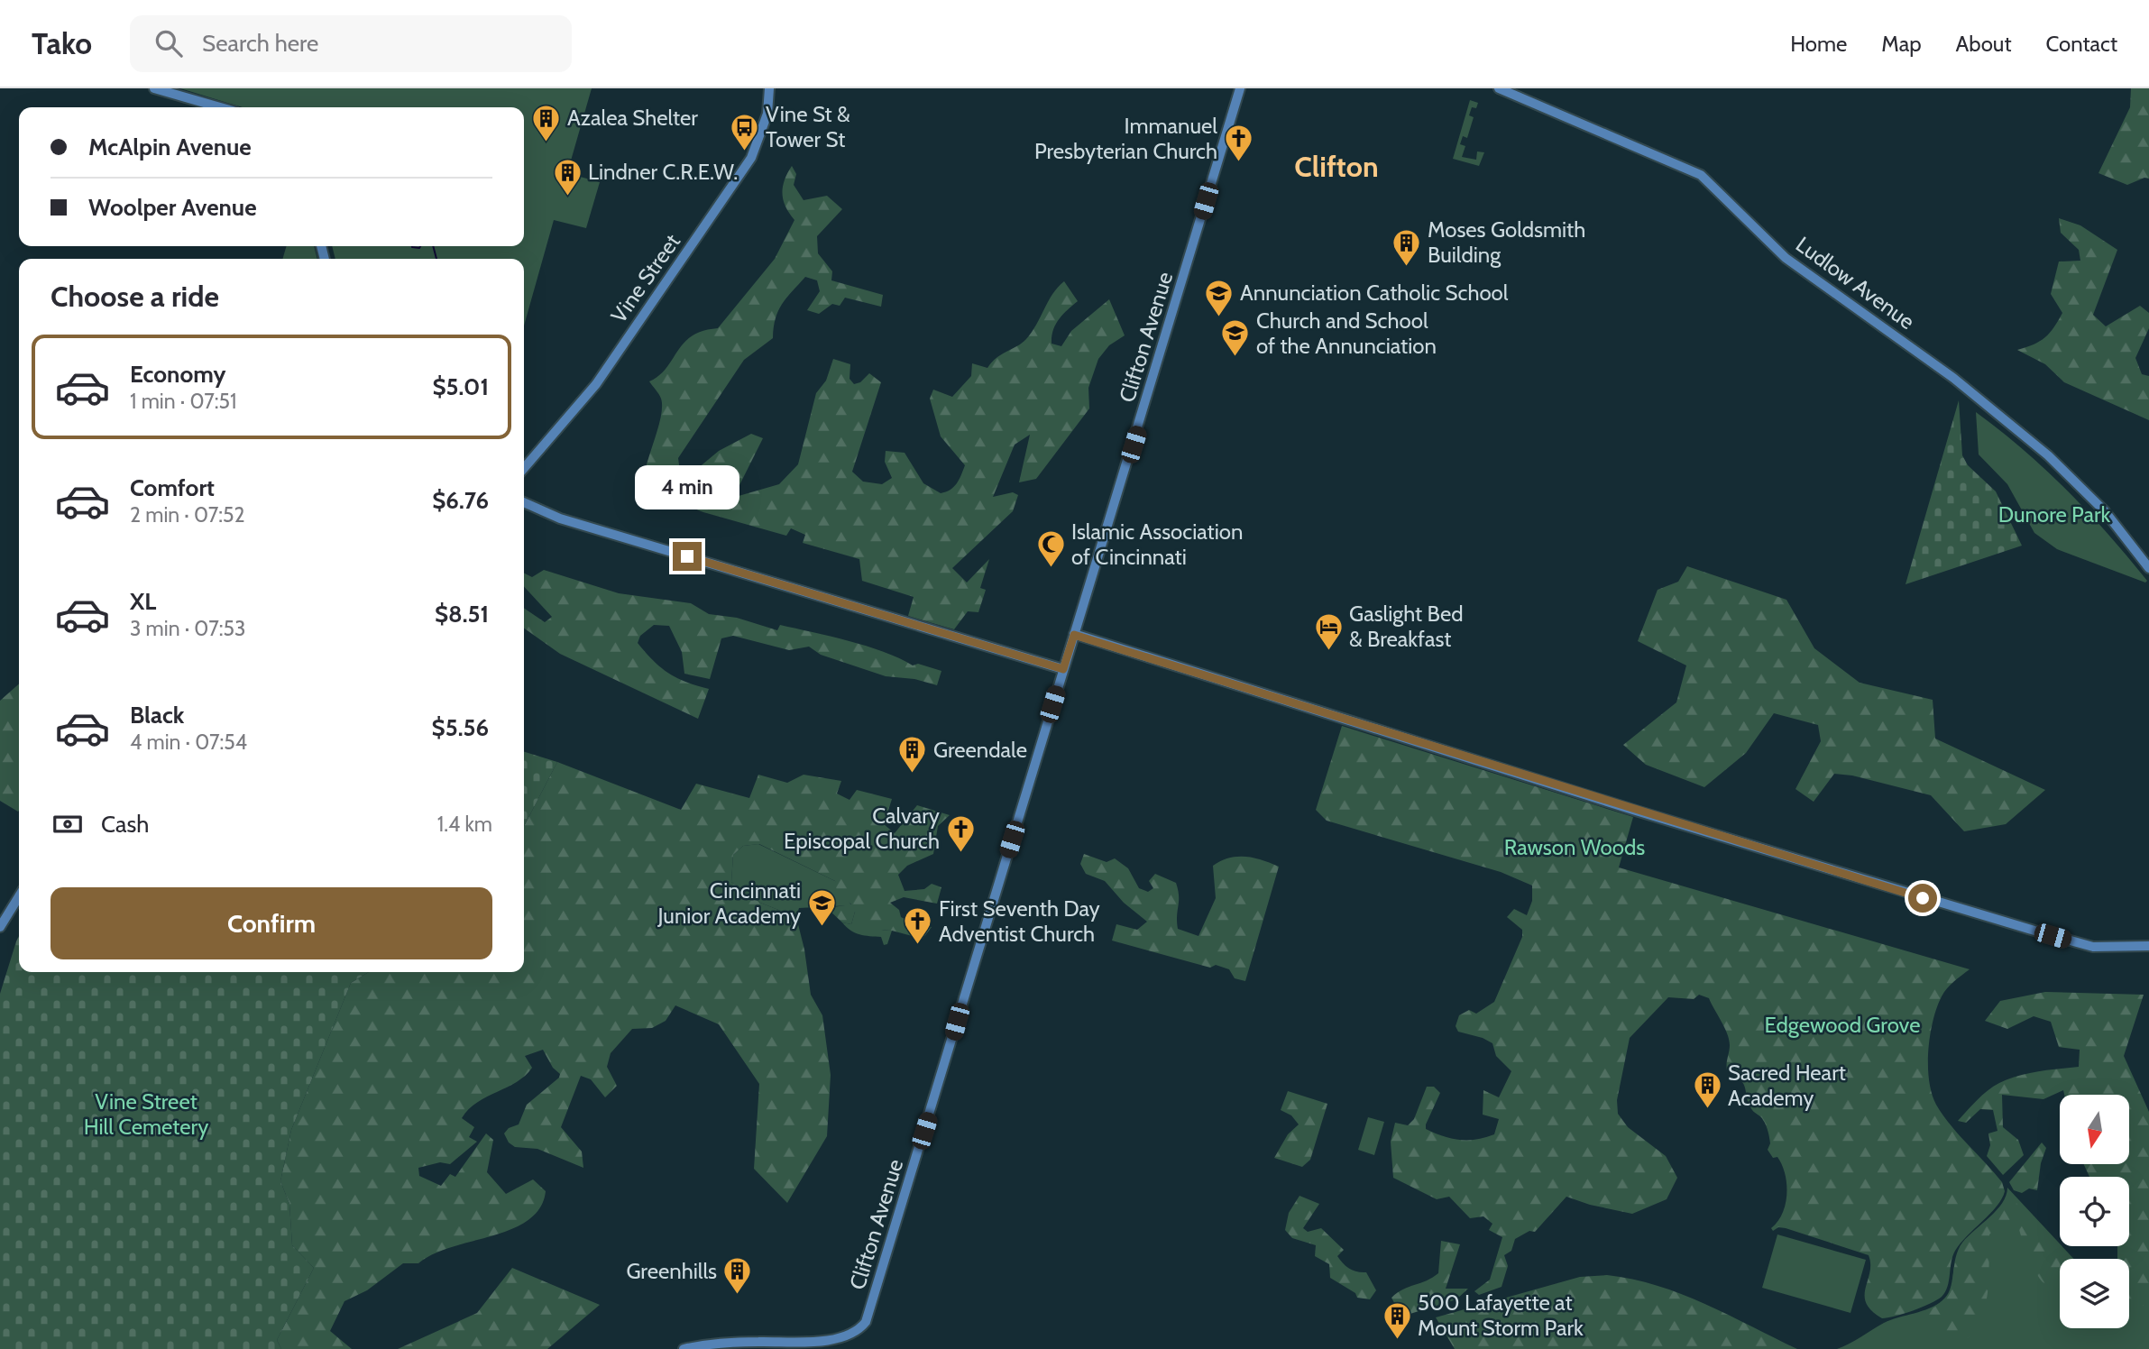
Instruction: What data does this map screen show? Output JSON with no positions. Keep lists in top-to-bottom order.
{
  "streets": {
    "main road": ["Vine Street", "Ludlow Avenue", "Clifton Avenue"]
  },
  "districts": ["Clifton"],
  "parks": [
    "Dunore Park",
    "Rawson Woods",
    "Edgewood Grove",
    "Vine Street Hill Cemetery"
  ],
  "places": {
    "building": [
      "Azalea Shelter",
      "Lindner C.R.E.W.",
      "Moses Goldsmith Building",
      "Greendale",
      "Sacred Heart Academy",
      "Greenhills",
      "500 Lafayette at Mount Storm Park"
    ],
    "bus stop": ["Vine St & Tower St"],
    "church": ["Immanuel Presbyterian Church", "Calvary Episcopal Church", "First Seventh Day Adventist Church"],
    "school or university": ["Annunciation Catholic School", "Church and School of the Annunciation", "Cincinnati Junior Academy"],
    "mosque": ["Islamic Association of Cincinnati"],
    "hotel": ["Gaslight Bed & Breakfast"]
  },
  "north": "bottom",
  "page": {
    "header": "Tako",
    "search": "Search here",
    "nav": [
      "Home",
      "Map",
      "About",
      "Contact"
    ],
    "banner": ["McAlpin Avenue", "Woolper Avenue"],
    "heading": "Choose a ride",
    "list": [
      {
        "name": "Economy",
        "note": "1 min · 07:51",
        "value": "$5.01"
      },
      {
        "name": "Comfort",
        "note": "2 min · 07:52",
        "value": "$6.76"
      },
      {
        "name": "XL",
        "note": "3 min · 07:53",
        "value": "$8.51"
      },
      {
        "name": "Black",
        "note": "4 min · 07:54",
        "value": "$5.56"
      }
    ],
    "bubble": "4 min",
    "pay": ["Cash", "1.4 km"],
    "buttons": "Confirm"
  }
}
